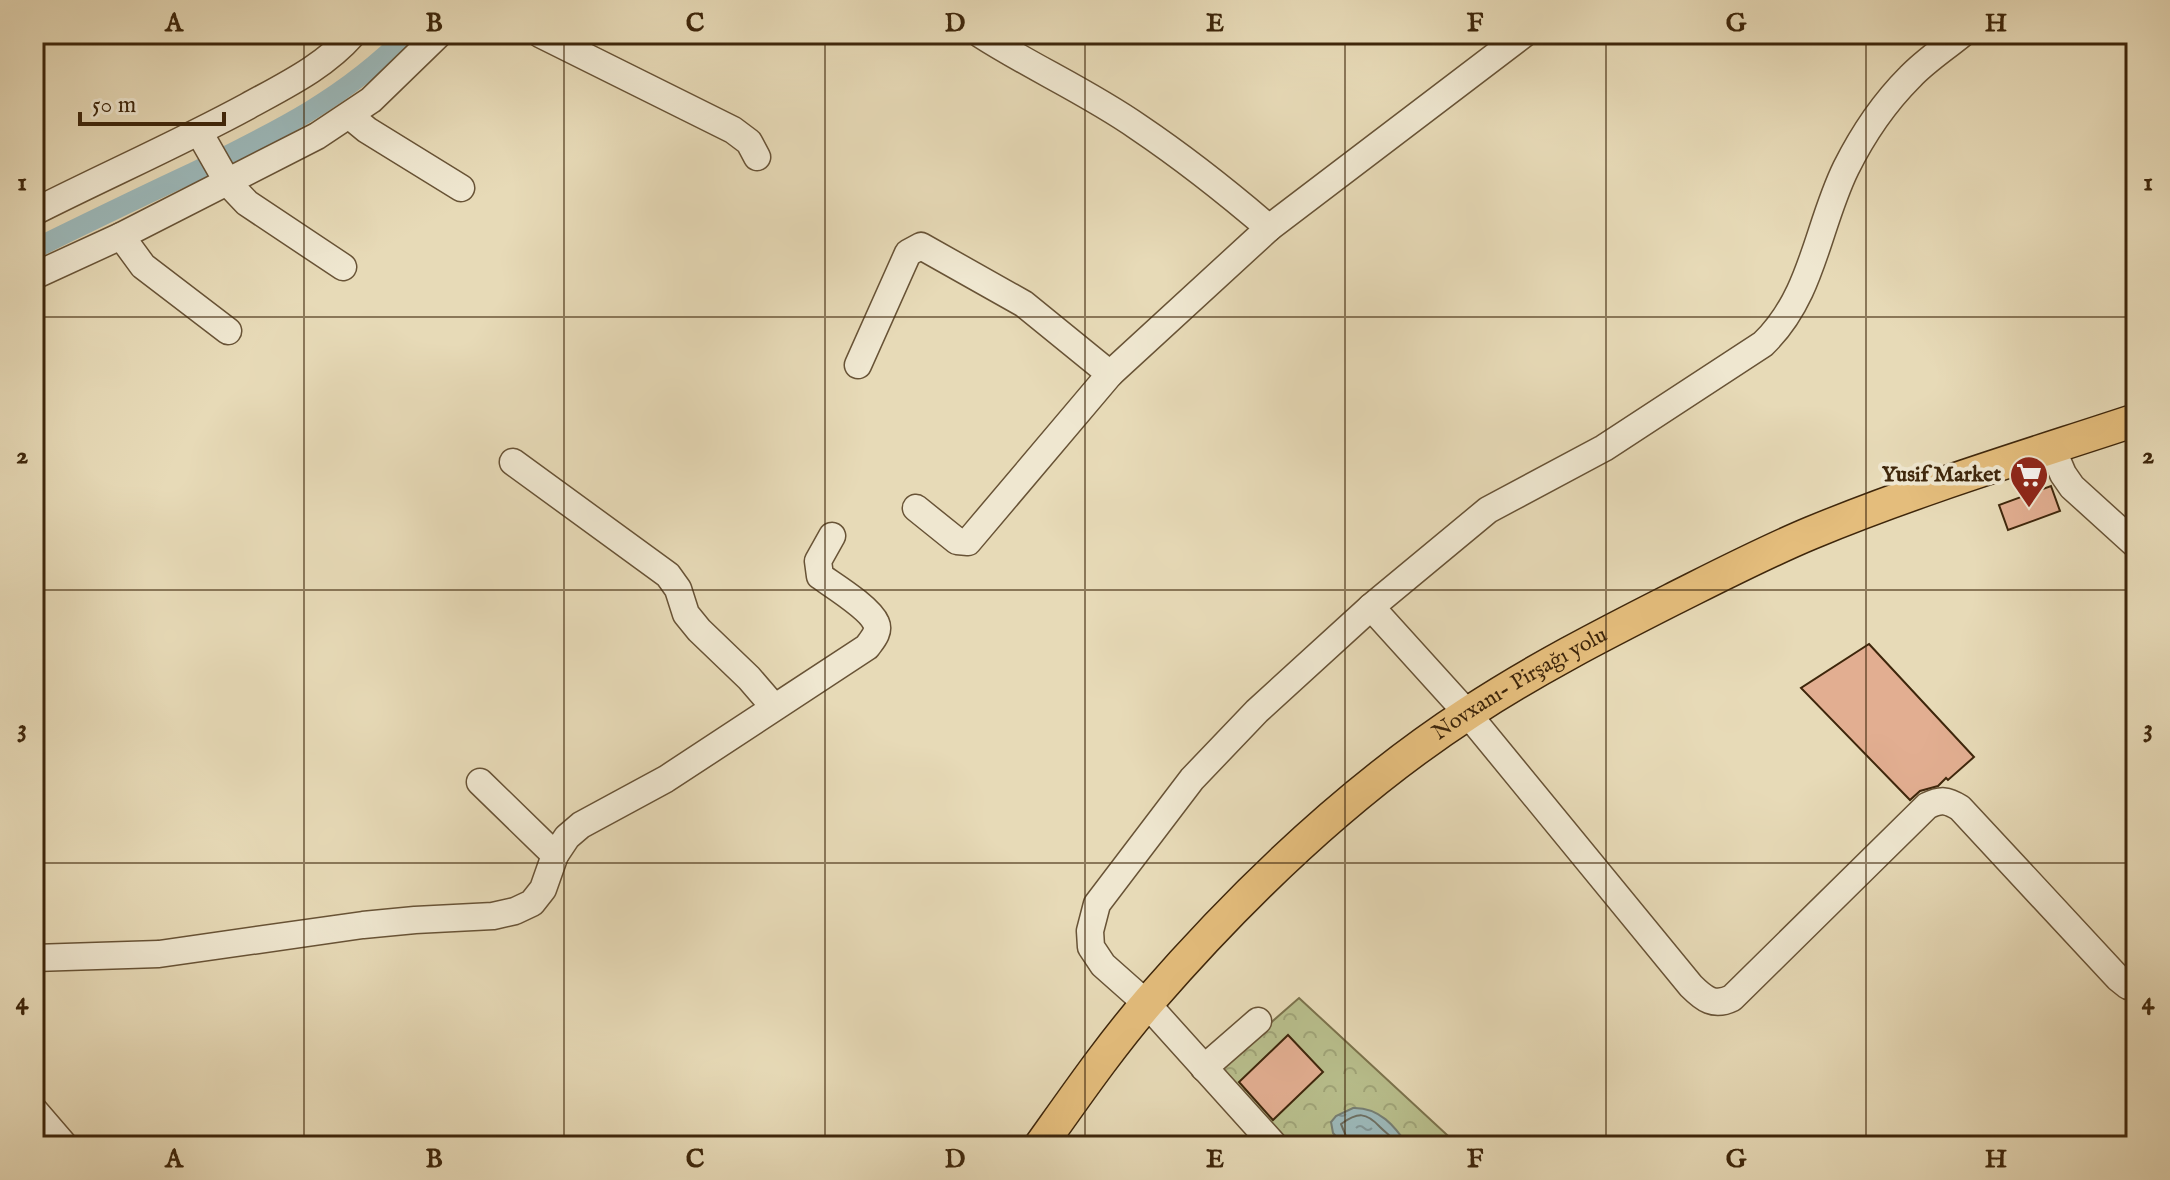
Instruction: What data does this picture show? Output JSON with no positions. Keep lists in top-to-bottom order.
{
  "streets": {
    "main road": ["Novxanı- Pirşağı yolu"]
  },
  "places": {
    "supermarket": ["Yusif Market"]
  },
  "scale_bar": "50 m",
  "grid": {
    "columns": [
      "A",
      "B",
      "C",
      "D",
      "E",
      "F",
      "G",
      "H"
    ],
    "rows": [
      "1",
      "2",
      "3",
      "4"
    ]
  }
}
